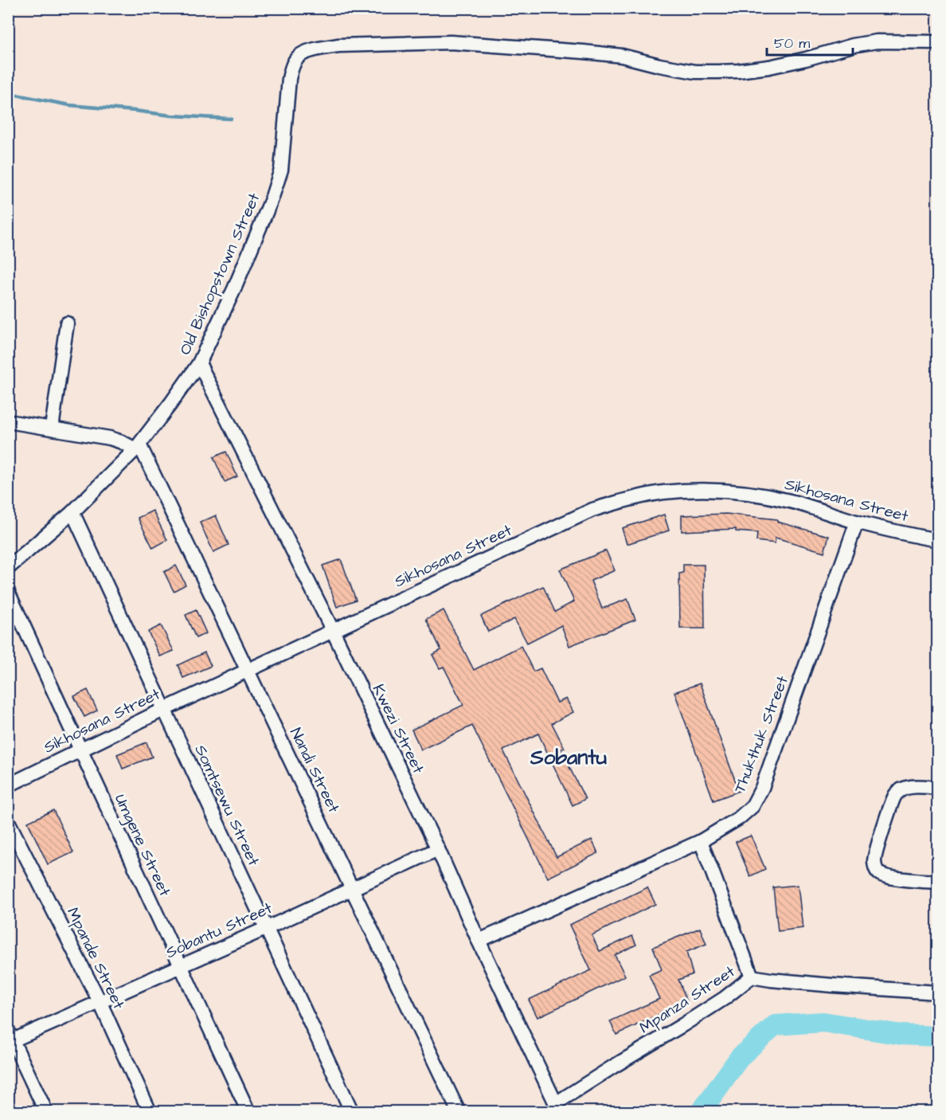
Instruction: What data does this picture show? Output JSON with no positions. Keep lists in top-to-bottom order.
{
  "streets": {
    "street": [
      "Old Bishopstown Street",
      "Sikhosana Street",
      "Kwezi Street",
      "Thukthuk Street",
      "Nandi Street",
      "Somtsewu Street",
      "Umgene Street",
      "Sobantu Street",
      "Mpande Street",
      "Mpanza Street"
    ]
  },
  "crossings": [
    ["Old Bishopstown Street", "Kwezi Street"],
    ["Old Bishopstown Street", "Nandi Street"],
    ["Old Bishopstown Street", "Somtsewu Street"],
    ["Sikhosana Street", "Kwezi Street"],
    ["Sikhosana Street", "Thukthuk Street"],
    ["Sikhosana Street", "Nandi Street"],
    ["Sikhosana Street", "Somtsewu Street"],
    ["Sikhosana Street", "Umgene Street"],
    ["Kwezi Street", "Thukthuk Street"],
    ["Kwezi Street", "Sobantu Street"],
    ["Kwezi Street", "Mpanza Street"],
    ["Nandi Street", "Sobantu Street"],
    ["Somtsewu Street", "Sobantu Street"],
    ["Umgene Street", "Sobantu Street"],
    ["Sobantu Street", "Mpande Street"]
  ],
  "districts": ["Sobantu"],
  "scale_bar": "50 m"
}
